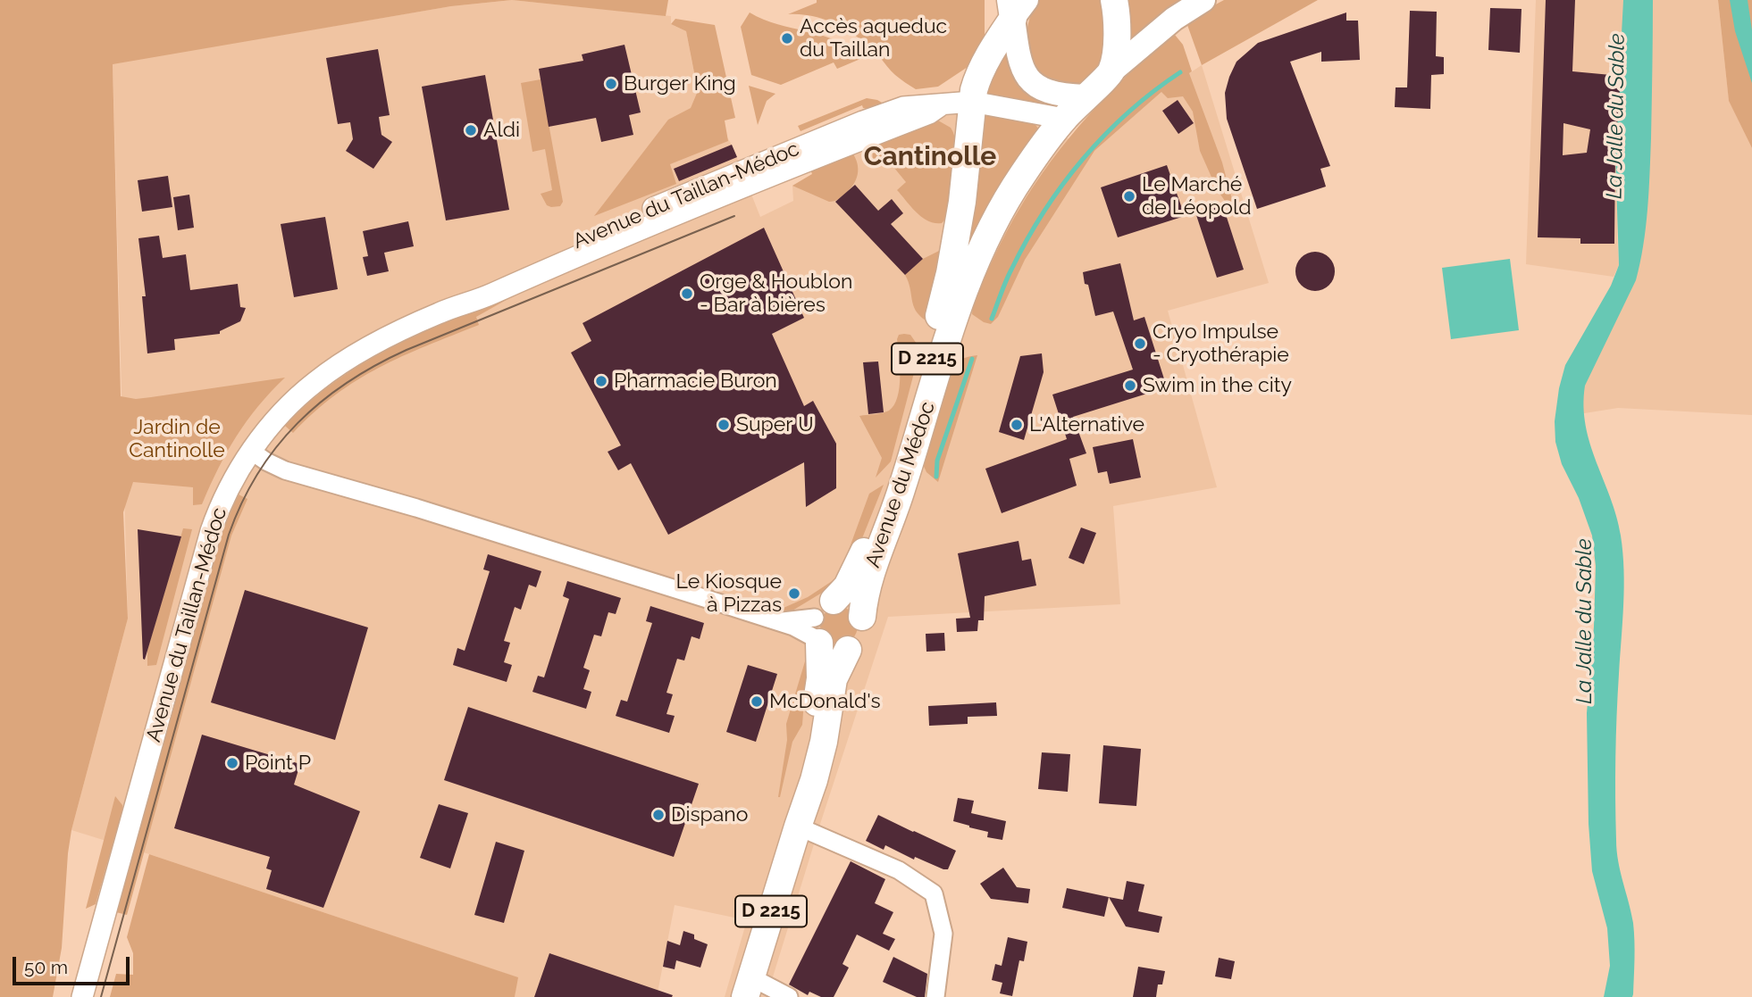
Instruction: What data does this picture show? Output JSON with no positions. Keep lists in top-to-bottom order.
{
  "streets": {
    "main road": ["D 2215", "Avenue du Médoc"],
    "street": ["Avenue du Taillan-Médoc"]
  },
  "crossings": [
    ["Avenue du Taillan-Médoc", "Avenue du Médoc"],
    ["D 2215", "Avenue du Médoc"]
  ],
  "districts": ["Cantinolle"],
  "water": ["La Jalle du Sable"],
  "parks": ["Jardin de Cantinolle"],
  "places": [
    "Accès aqueduc du Taillan",
    "Burger King",
    "Aldi",
    "Le Marché de Léopold",
    "Orge & Houblon - Bar à bières",
    "Cryo Impulse - Cryothérapie",
    "Pharmacie Buron",
    "Swim in the city",
    "Super U",
    "L'Alternative",
    "Le Kiosque à Pizzas",
    "McDonald's",
    "Point P",
    "Dispano"
  ],
  "scale_bar": "50 m"
}
